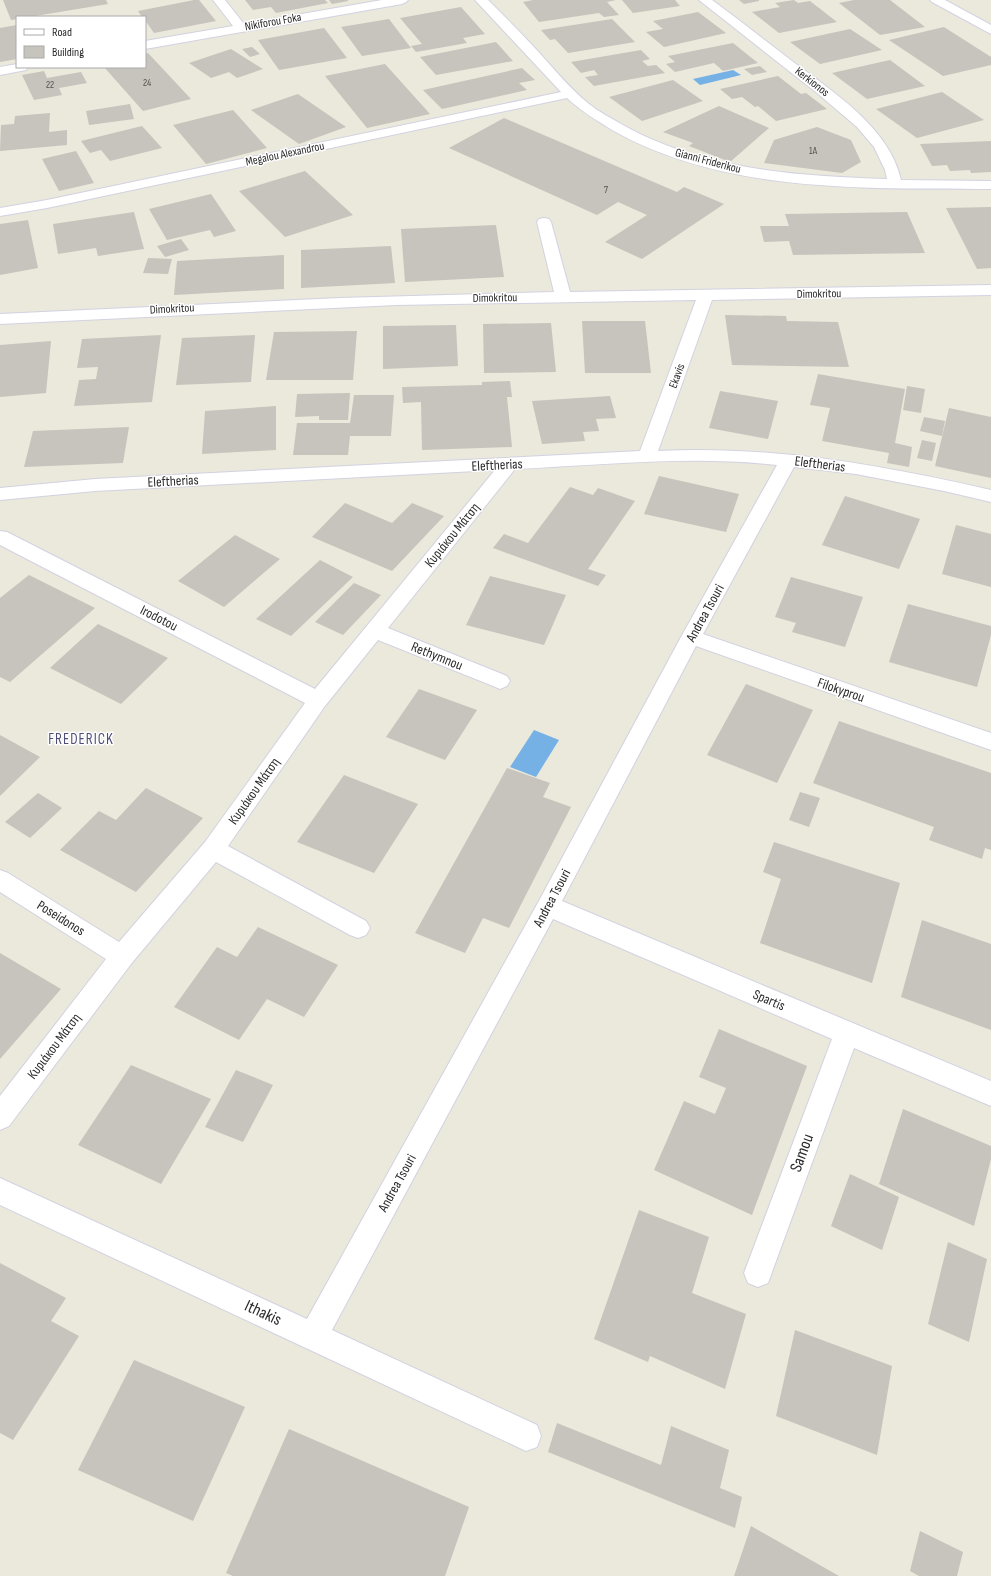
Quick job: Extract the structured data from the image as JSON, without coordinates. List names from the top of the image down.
{
  "streets": {
    "street": [
      "Nikiforou Foka",
      "Kerkionos",
      "Megalou Alexandrou",
      "Gianni Friderikou",
      "Dimokritou",
      "Ekavis",
      "Eleftherias",
      "Κυριάκου Μάτση",
      "Andrea Tsouri",
      "Irodotou",
      "Rethymnou",
      "Filokyprou",
      "Poseidonos",
      "Spartis",
      "Samou",
      "Ithakis"
    ]
  },
  "crossings": [
    ["Kerkionos", "Gianni Friderikou"],
    ["Megalou Alexandrou", "Gianni Friderikou"],
    ["Dimokritou", "Ekavis"],
    ["Ekavis", "Eleftherias"],
    ["Eleftherias", "Κυριάκου Μάτση"],
    ["Eleftherias", "Andrea Tsouri"],
    ["Κυριάκου Μάτση", "Irodotou"],
    ["Κυριάκου Μάτση", "Rethymnou"],
    ["Κυριάκου Μάτση", "Poseidonos"],
    ["Andrea Tsouri", "Filokyprou"],
    ["Andrea Tsouri", "Spartis"],
    ["Andrea Tsouri", "Ithakis"],
    ["Spartis", "Samou"]
  ],
  "districts": ["FREDERICK"],
  "house_numbers": [
    "24",
    "22",
    "1A",
    "7"
  ],
  "legend": ["Road", "Building"]
}
